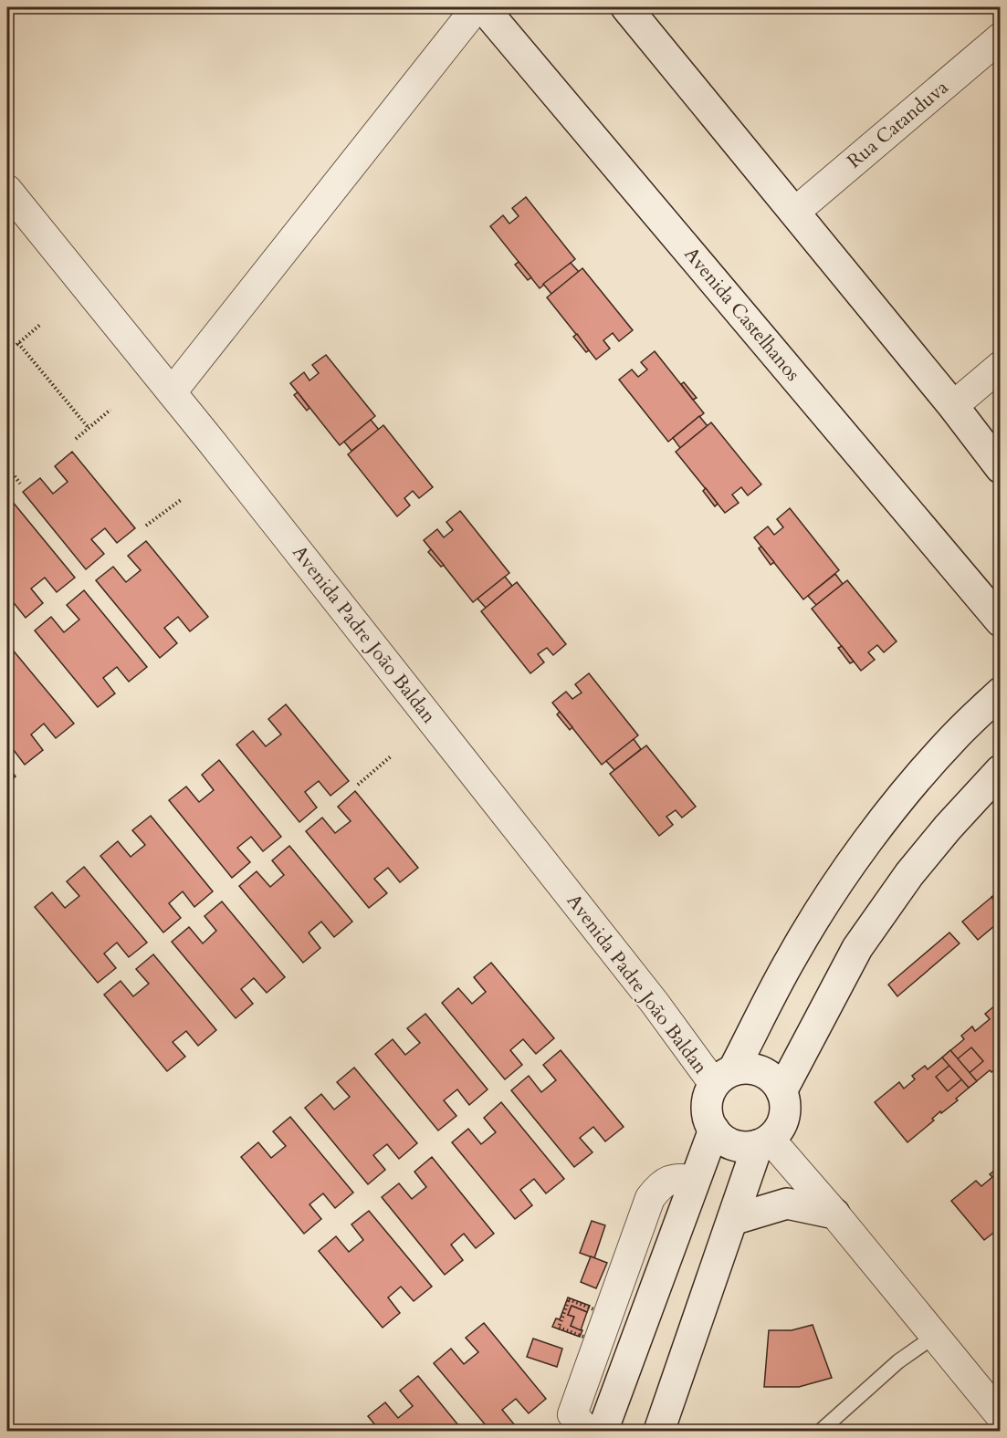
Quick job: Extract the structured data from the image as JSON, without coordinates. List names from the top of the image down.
{
  "streets": {
    "street": ["Rua Catanduva", "Avenida Castelhanos", "Avenida Padre João Baldan"]
  }
}
